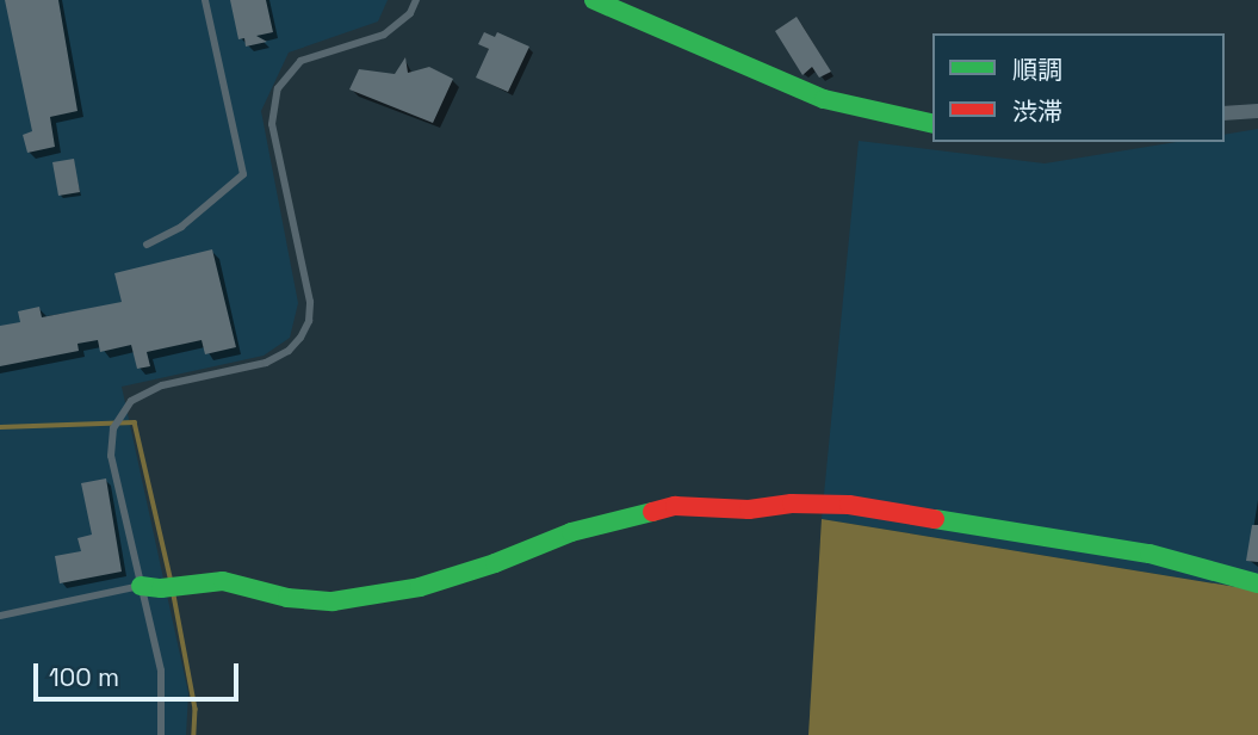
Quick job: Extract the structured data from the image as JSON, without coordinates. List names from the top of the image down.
{
  "legend": ["順調", "渋滞"],
  "scale_bar": "100 m"
}
